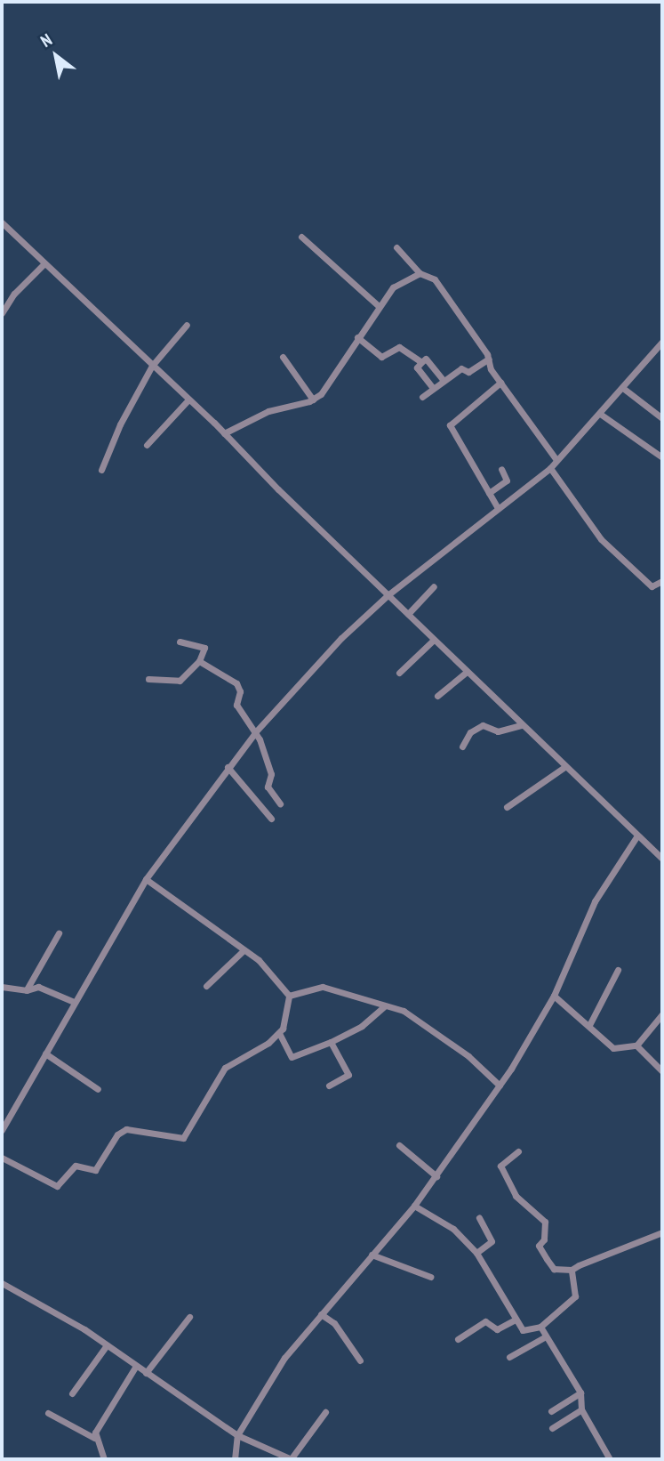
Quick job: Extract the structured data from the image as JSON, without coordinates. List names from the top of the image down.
{
  "north": "top left"
}
